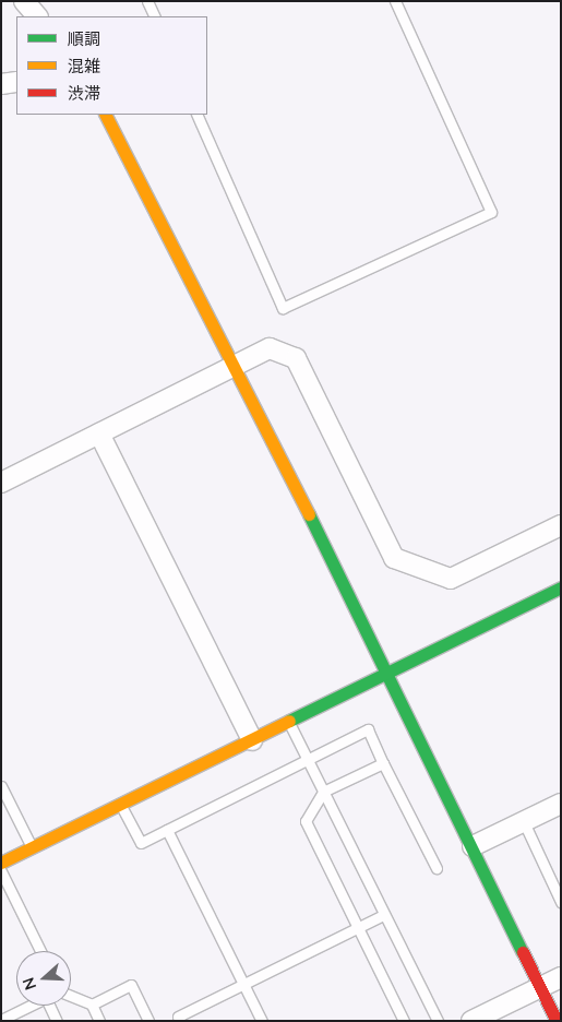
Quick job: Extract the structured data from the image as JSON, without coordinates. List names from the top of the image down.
{
  "legend": ["順調", "混雑", "渋滞"],
  "north": "left"
}
